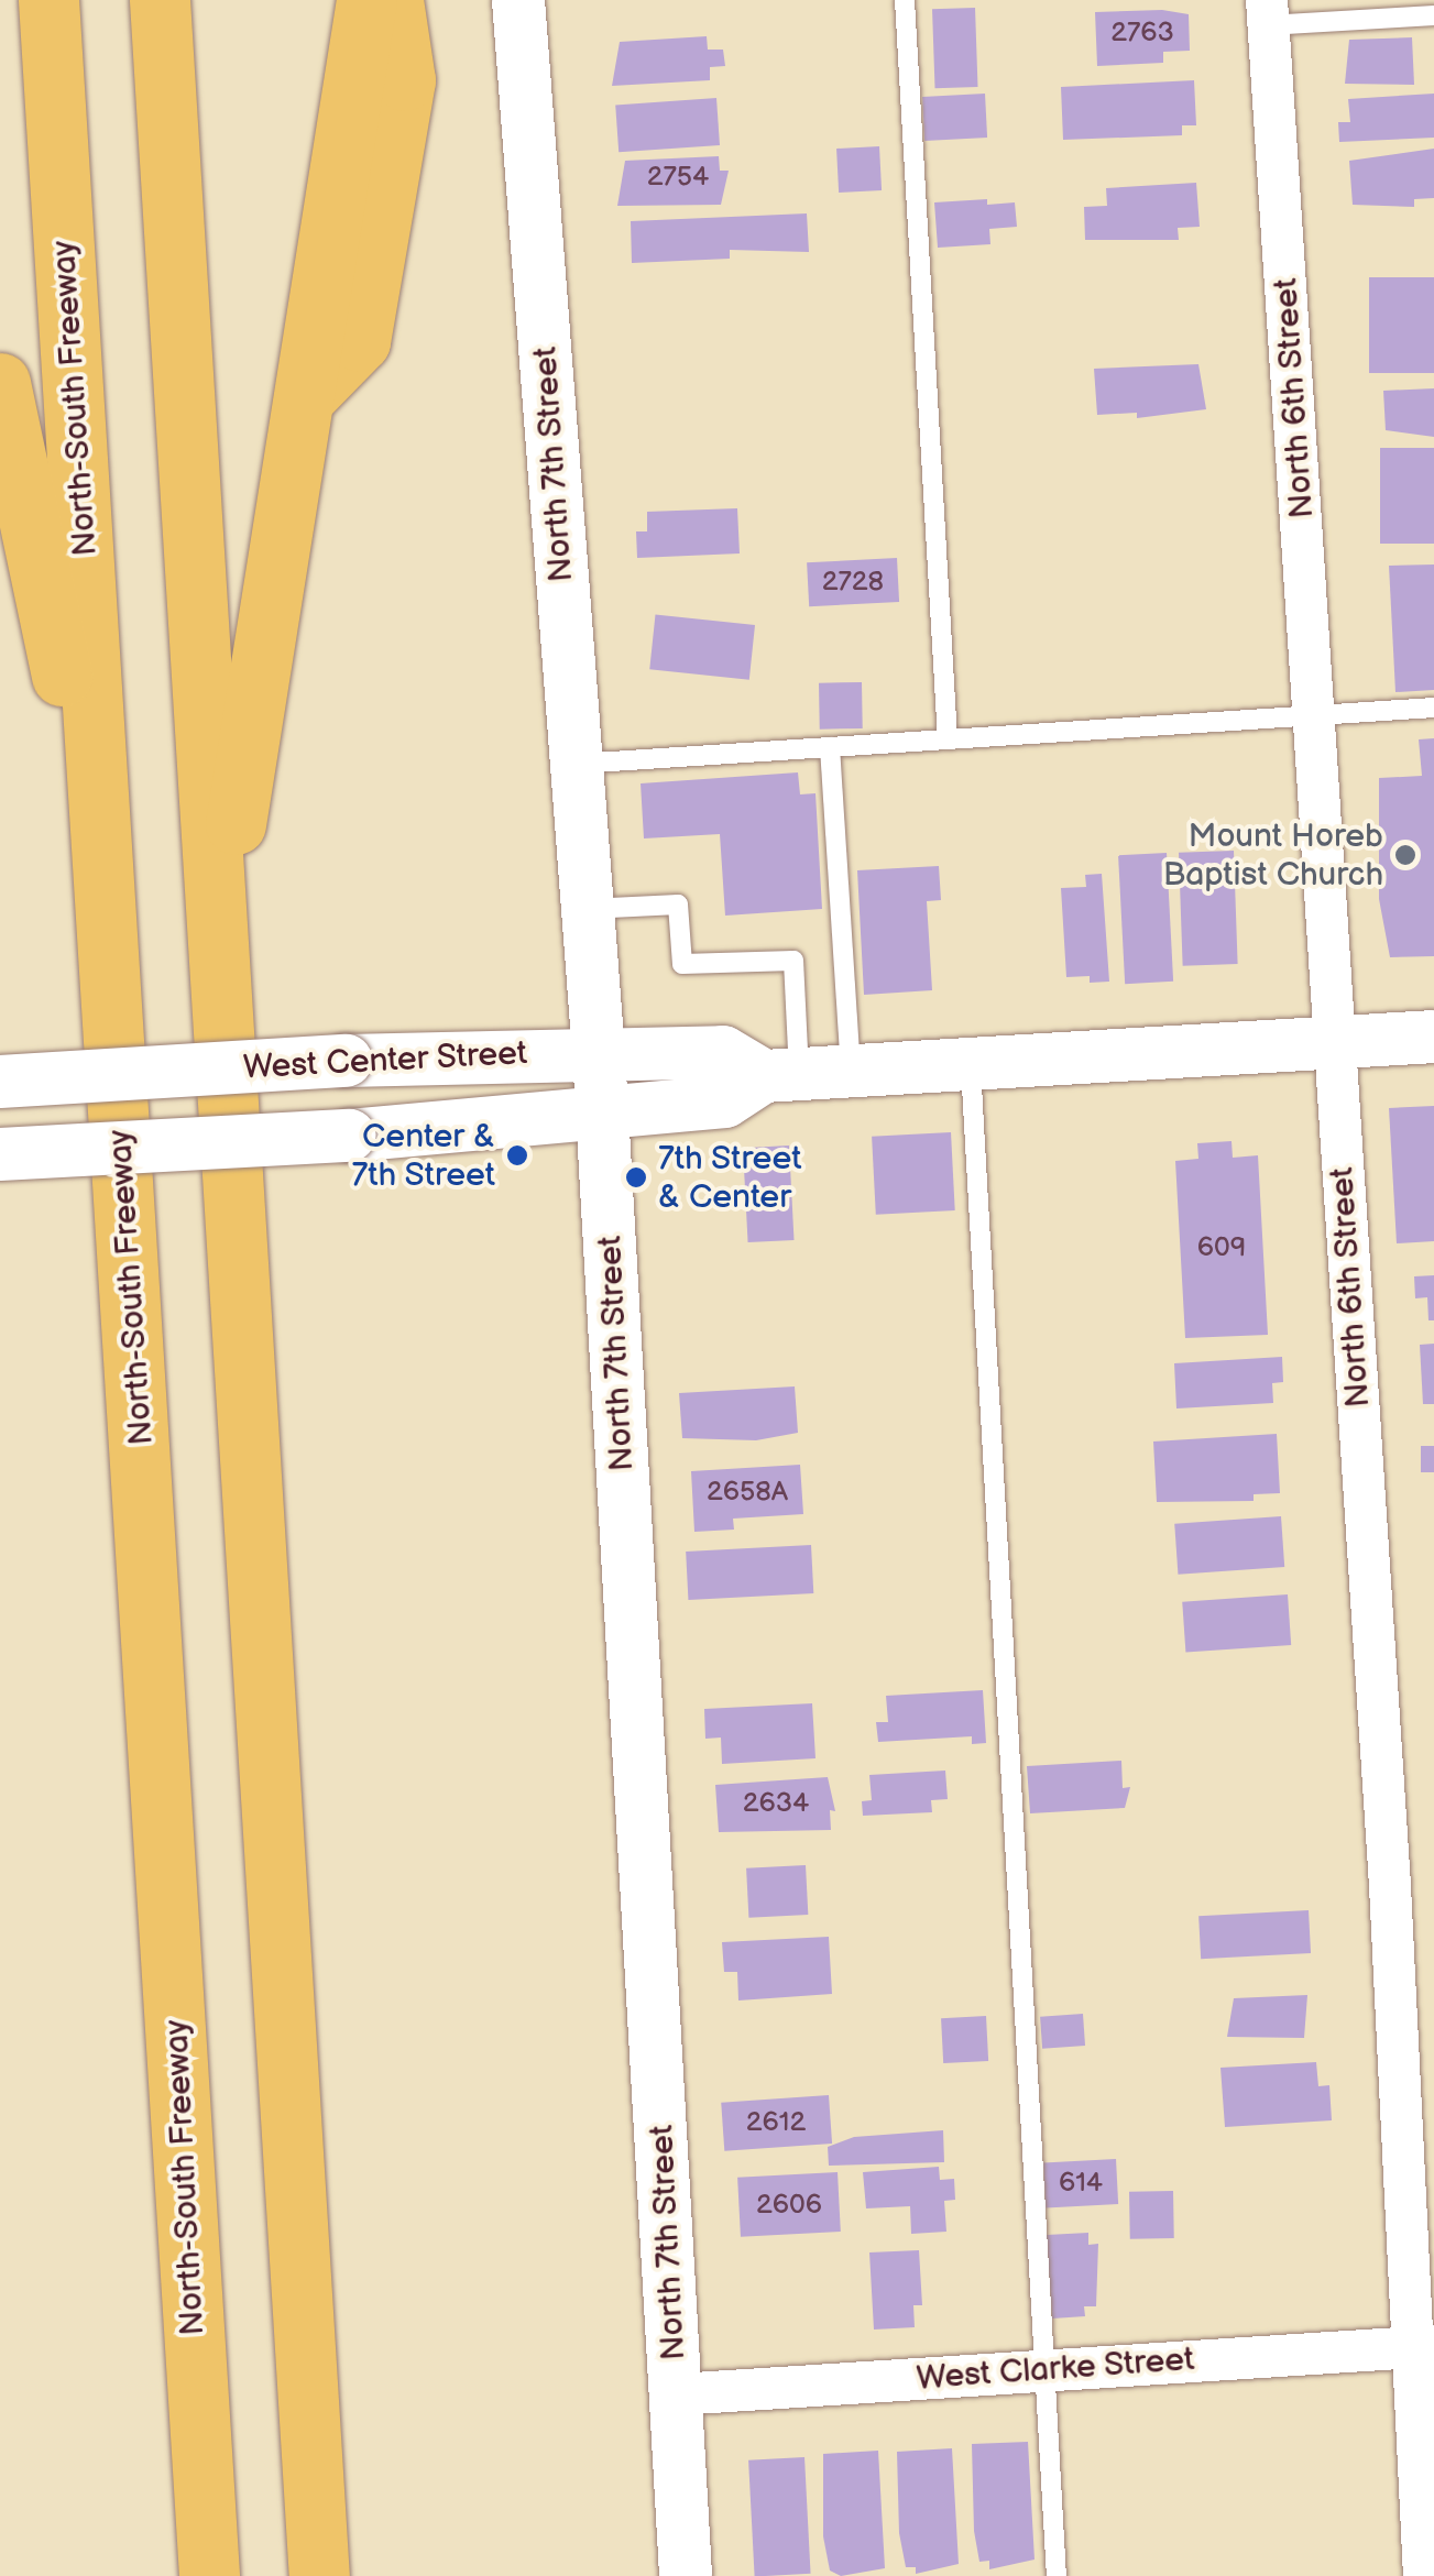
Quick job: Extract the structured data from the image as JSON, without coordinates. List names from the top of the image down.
{
  "streets": {
    "highway": ["North-South Freeway"],
    "street": [
      "North 6th Street",
      "North 7th Street",
      "West Center Street",
      "West Clarke Street"
    ]
  },
  "crossings": [
    ["North 6th Street", "West Center Street"],
    ["North 6th Street", "West Clarke Street"],
    ["North 7th Street", "West Center Street"],
    ["North 7th Street", "West Clarke Street"]
  ],
  "places": ["Mount Horeb Baptist Church", "Center & 7th Street", "7th Street & Center"],
  "house_numbers": [
    "2763",
    "2754",
    "2728",
    "609",
    "2658A",
    "2634",
    "2612",
    "614",
    "2606"
  ]
}
